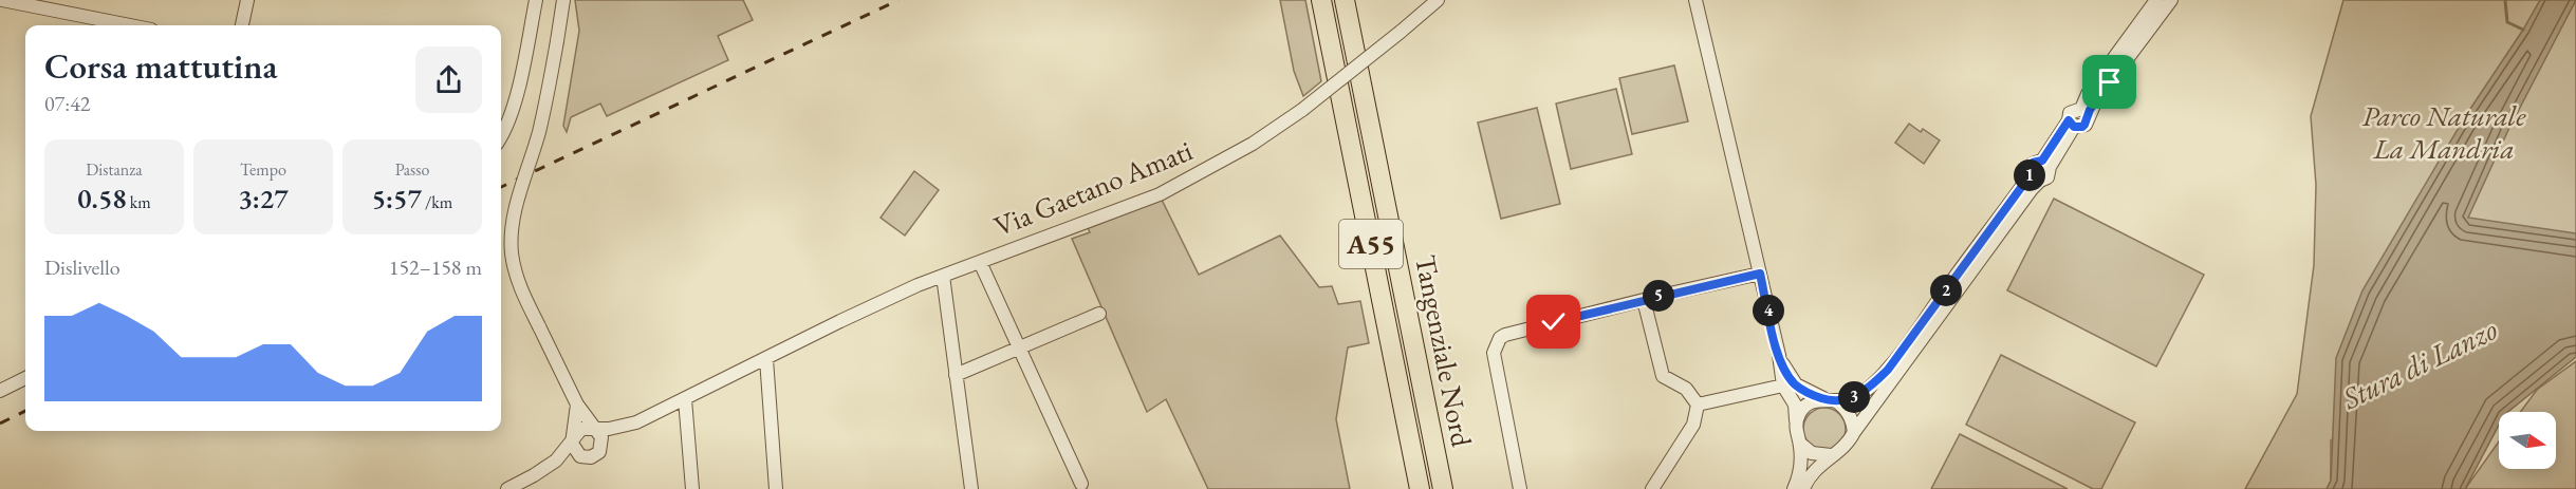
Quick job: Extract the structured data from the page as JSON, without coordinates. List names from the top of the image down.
{
  "streets": {
    "highway": ["A55", "Tangenziale Nord"],
    "street": ["Via Gaetano Amati"]
  },
  "water": ["Stura di Lanzo"],
  "parks": ["Parco Naturale La Mandria"],
  "north": "right",
  "page": {
    "heading": ["Corsa mattutina", "07:42"],
    "stats": [
      ["Distanza", "0.58 km"],
      ["Tempo", "3:27"],
      ["Passo", "5:57 /km"]
    ],
    "pins": [
      "1",
      "2",
      "5",
      "4",
      "3"
    ],
    "chart": ["Dislivello", "152–158 m"]
  }
}
